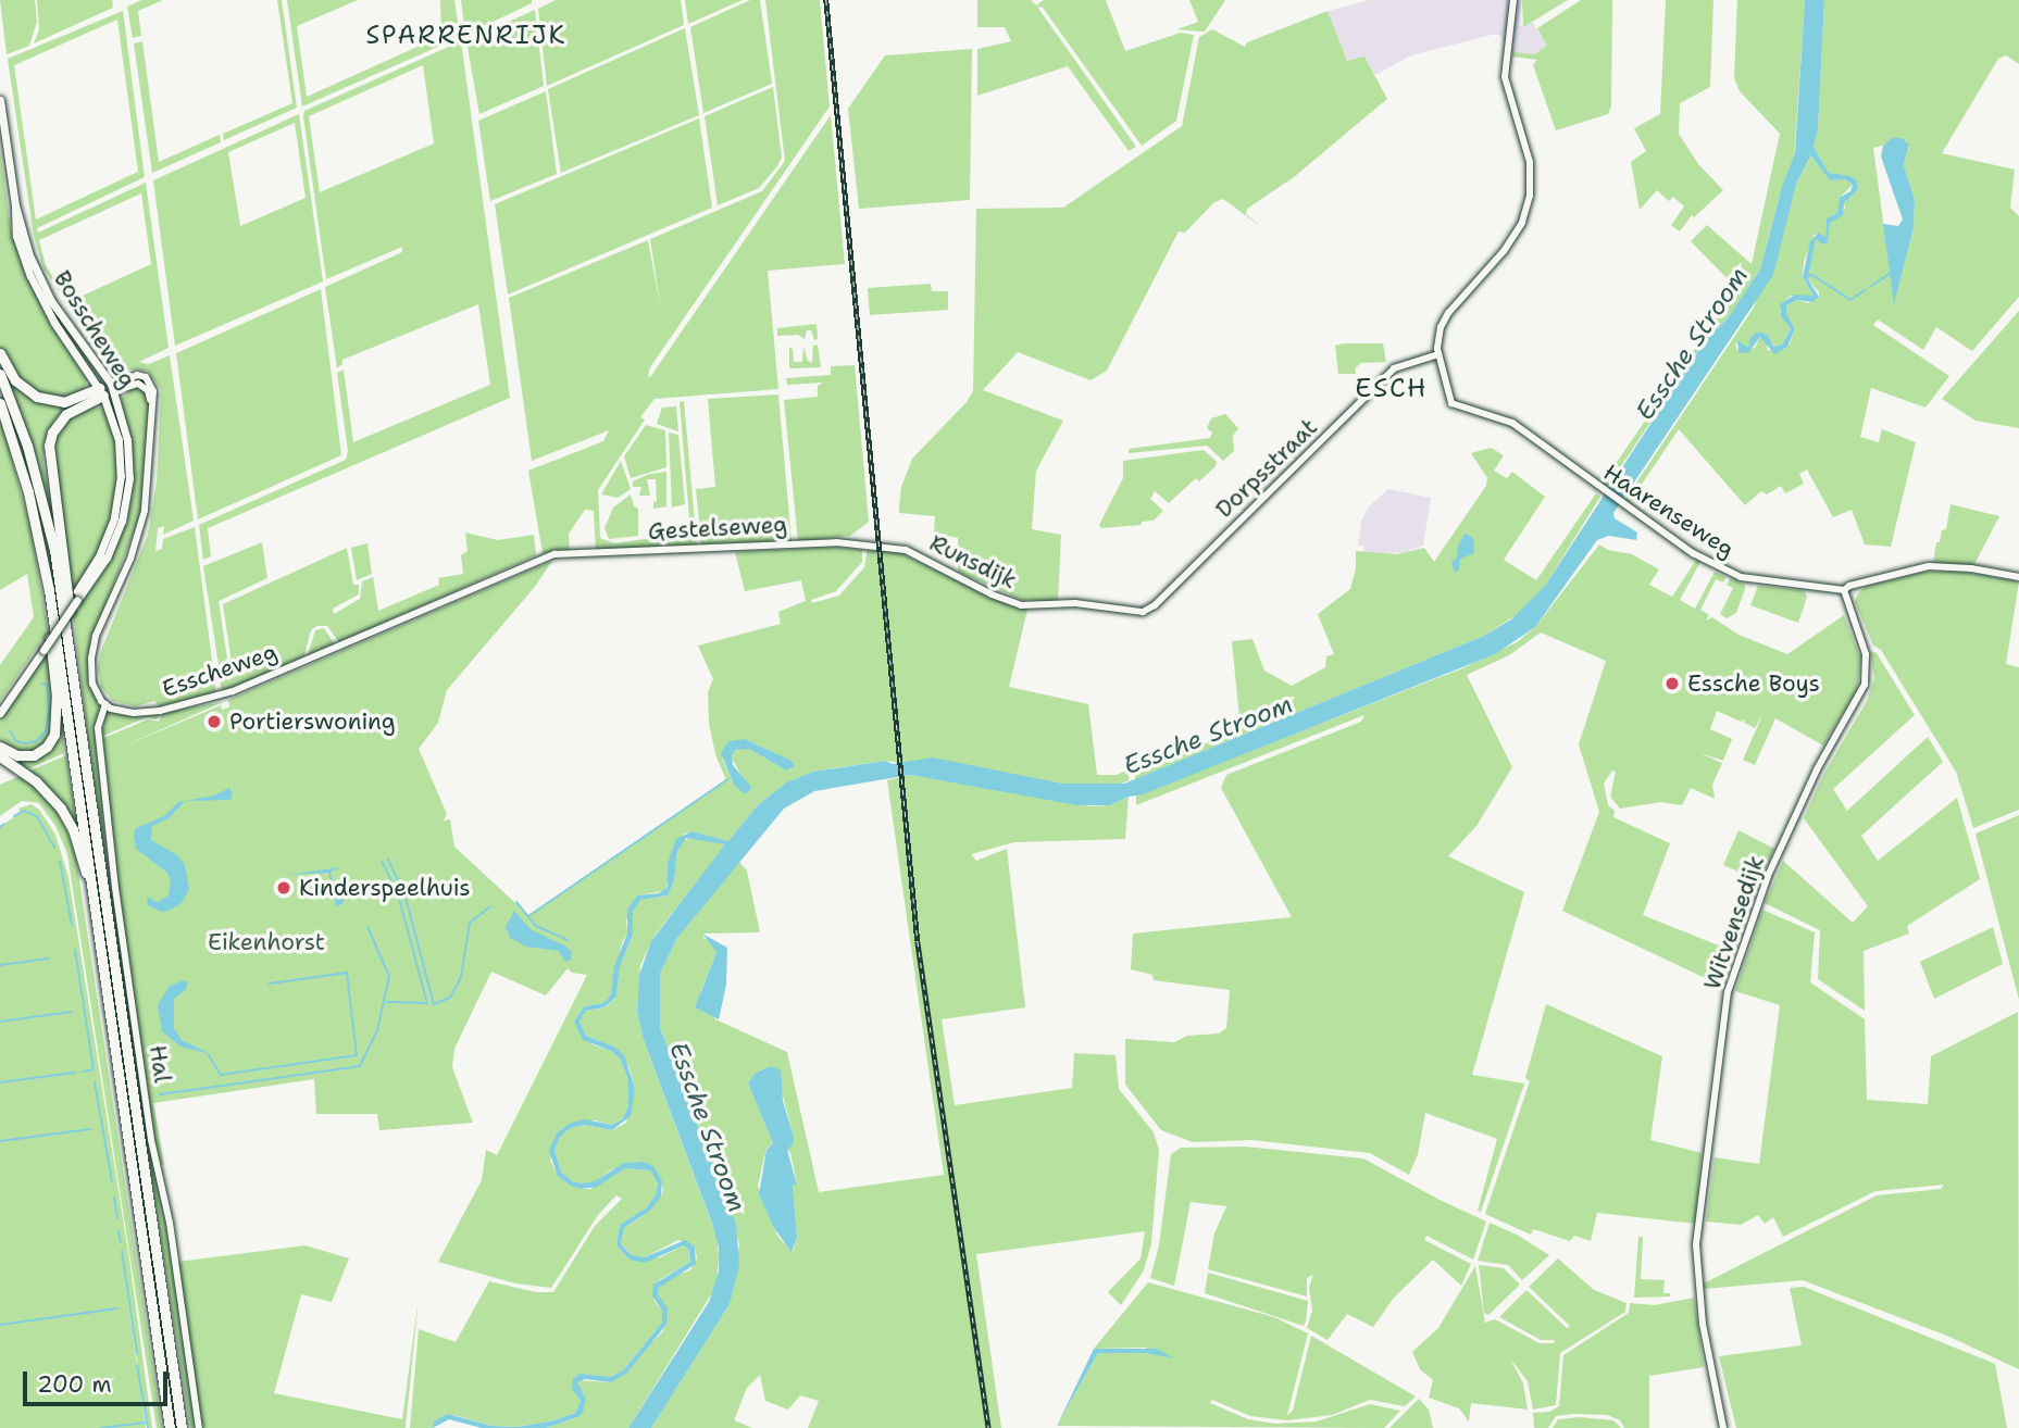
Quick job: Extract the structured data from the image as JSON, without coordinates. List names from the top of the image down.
{
  "streets": {
    "main road": ["Bosscheweg"],
    "street": [
      "Dorpsstraat",
      "Haarenseweg",
      "Gestelseweg",
      "Runsdijk",
      "Esscheweg",
      "Witvensedijk",
      "Hal"
    ]
  },
  "crossings": [
    ["Dorpsstraat", "Haarenseweg"],
    ["Dorpsstraat", "Runsdijk"],
    ["Haarenseweg", "Witvensedijk"],
    ["Gestelseweg", "Runsdijk"],
    ["Gestelseweg", "Esscheweg"],
    ["Esscheweg", "Hal"]
  ],
  "districts": ["SPARRENRIJK", "ESCH"],
  "water": ["Essche Stroom"],
  "parks": ["Eikenhorst"],
  "places": ["Essche Boys", "Portierswoning", "Kinderspeelhuis"],
  "scale_bar": "200 m"
}
